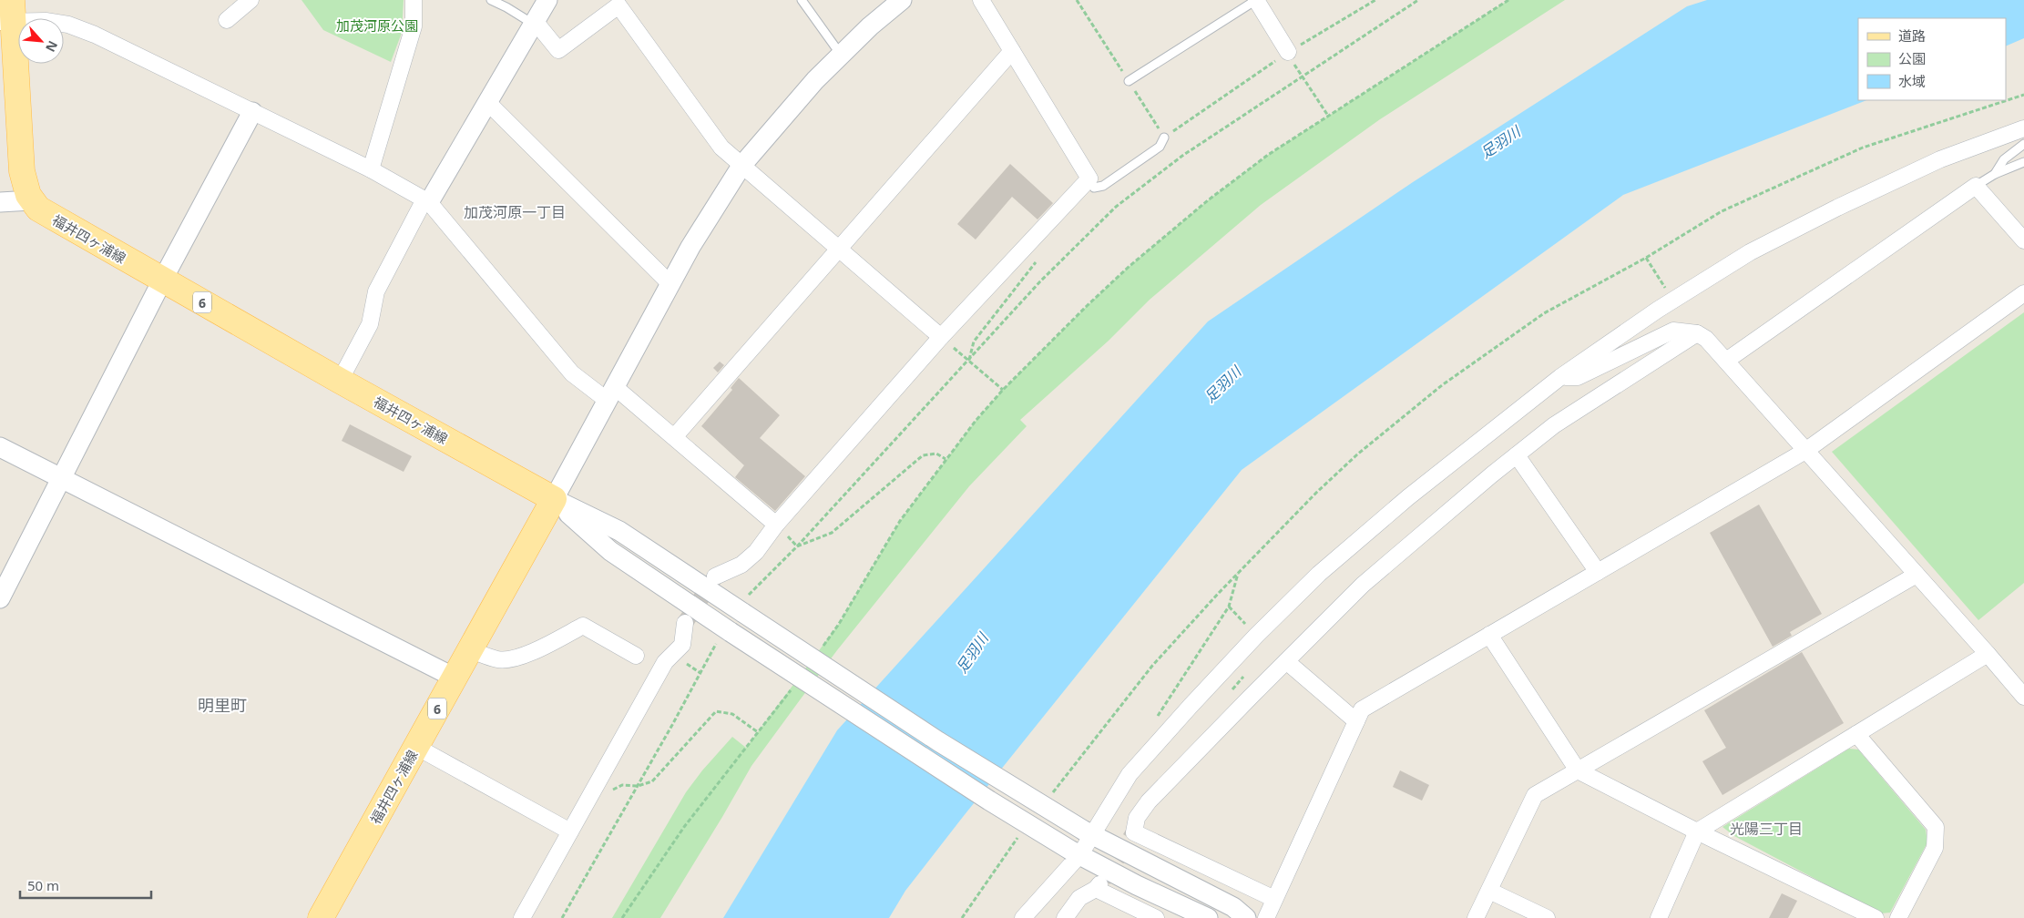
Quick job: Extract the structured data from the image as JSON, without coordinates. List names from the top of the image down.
{
  "streets": {
    "main road": ["福井四ヶ浦線", "6"]
  },
  "districts": ["加茂河原一丁目", "明里町", "光陽三丁目"],
  "water": ["足羽川"],
  "parks": ["加茂河原公園"],
  "legend": ["道路", "公園", "水域"],
  "scale_bar": "50 m",
  "north": "bottom right"
}
